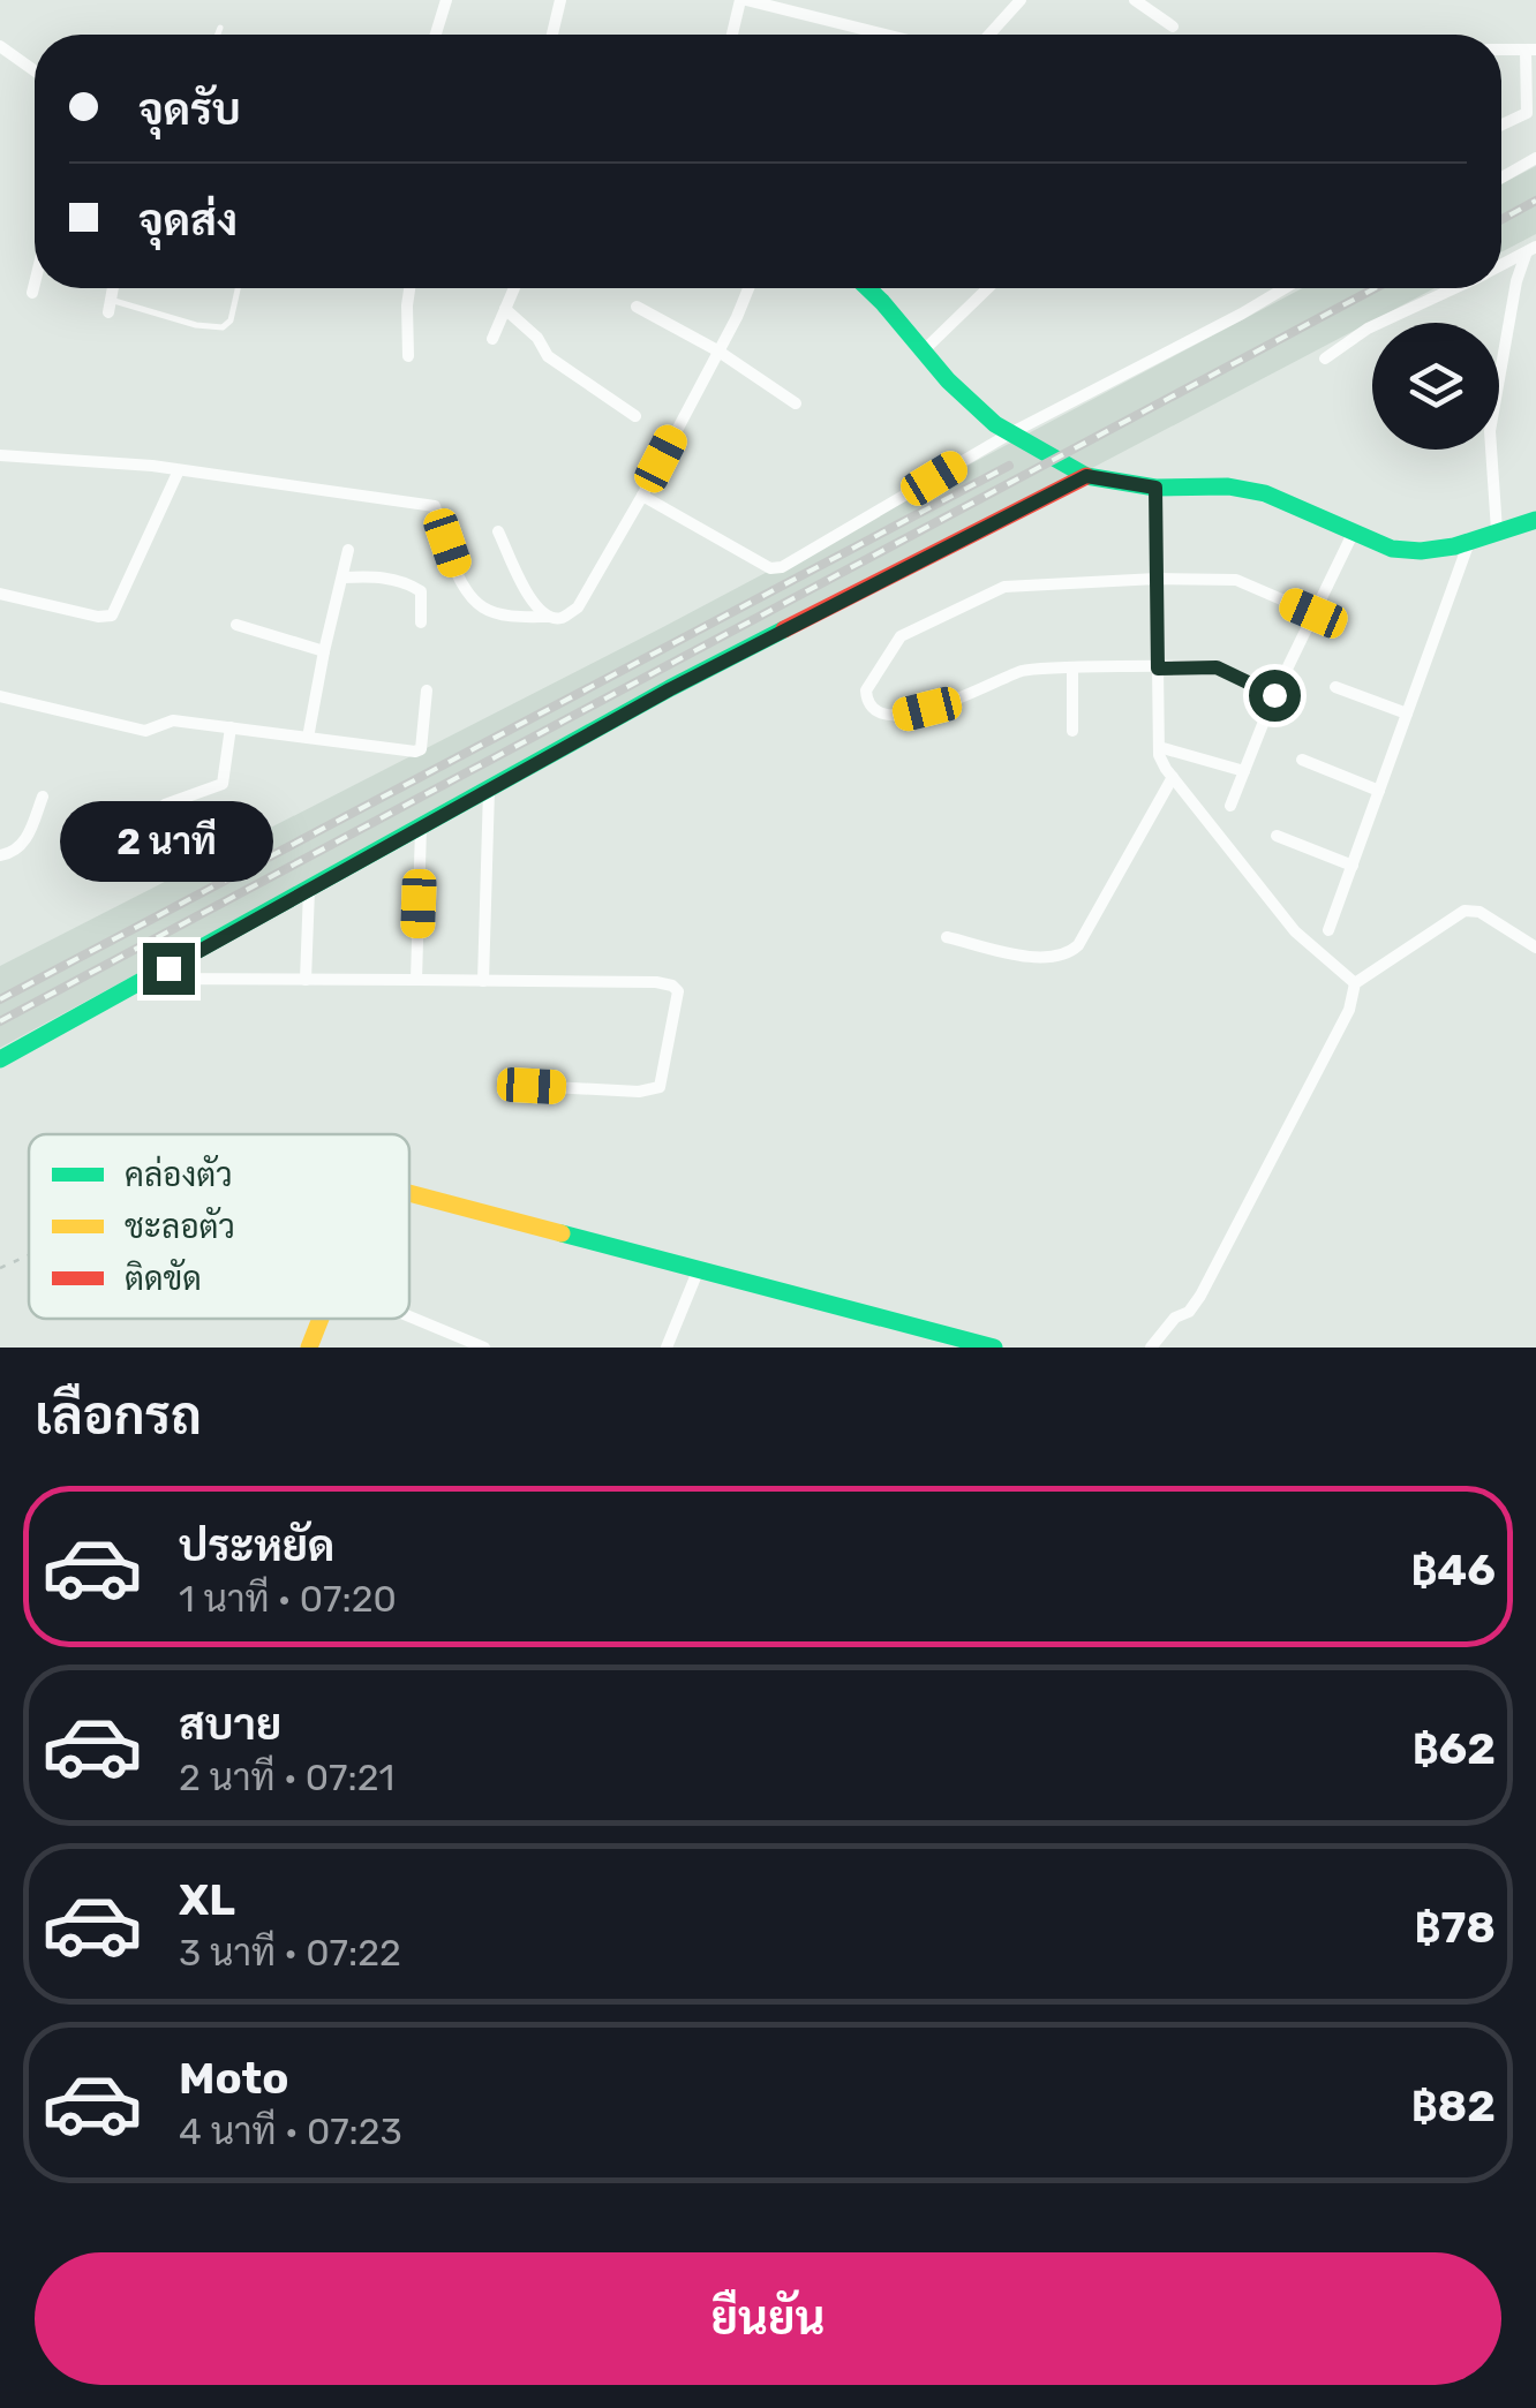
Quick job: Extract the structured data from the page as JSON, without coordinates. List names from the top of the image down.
{
  "legend": ["คล่องตัว", "ชะลอตัว", "ติดขัด"],
  "page": {
    "banner": ["จุดรับ", "จุดส่ง"],
    "bubble": "2 นาที",
    "heading": "เลือกรถ",
    "list": [
      {
        "name": "ประหยัด",
        "note": "1 นาที · 07:20",
        "value": "฿46"
      },
      {
        "name": "สบาย",
        "note": "2 นาที · 07:21",
        "value": "฿62"
      },
      {
        "name": "XL",
        "note": "3 นาที · 07:22",
        "value": "฿78"
      },
      {
        "name": "Moto",
        "note": "4 นาที · 07:23",
        "value": "฿82"
      }
    ],
    "buttons": "ยืนยัน"
  }
}
